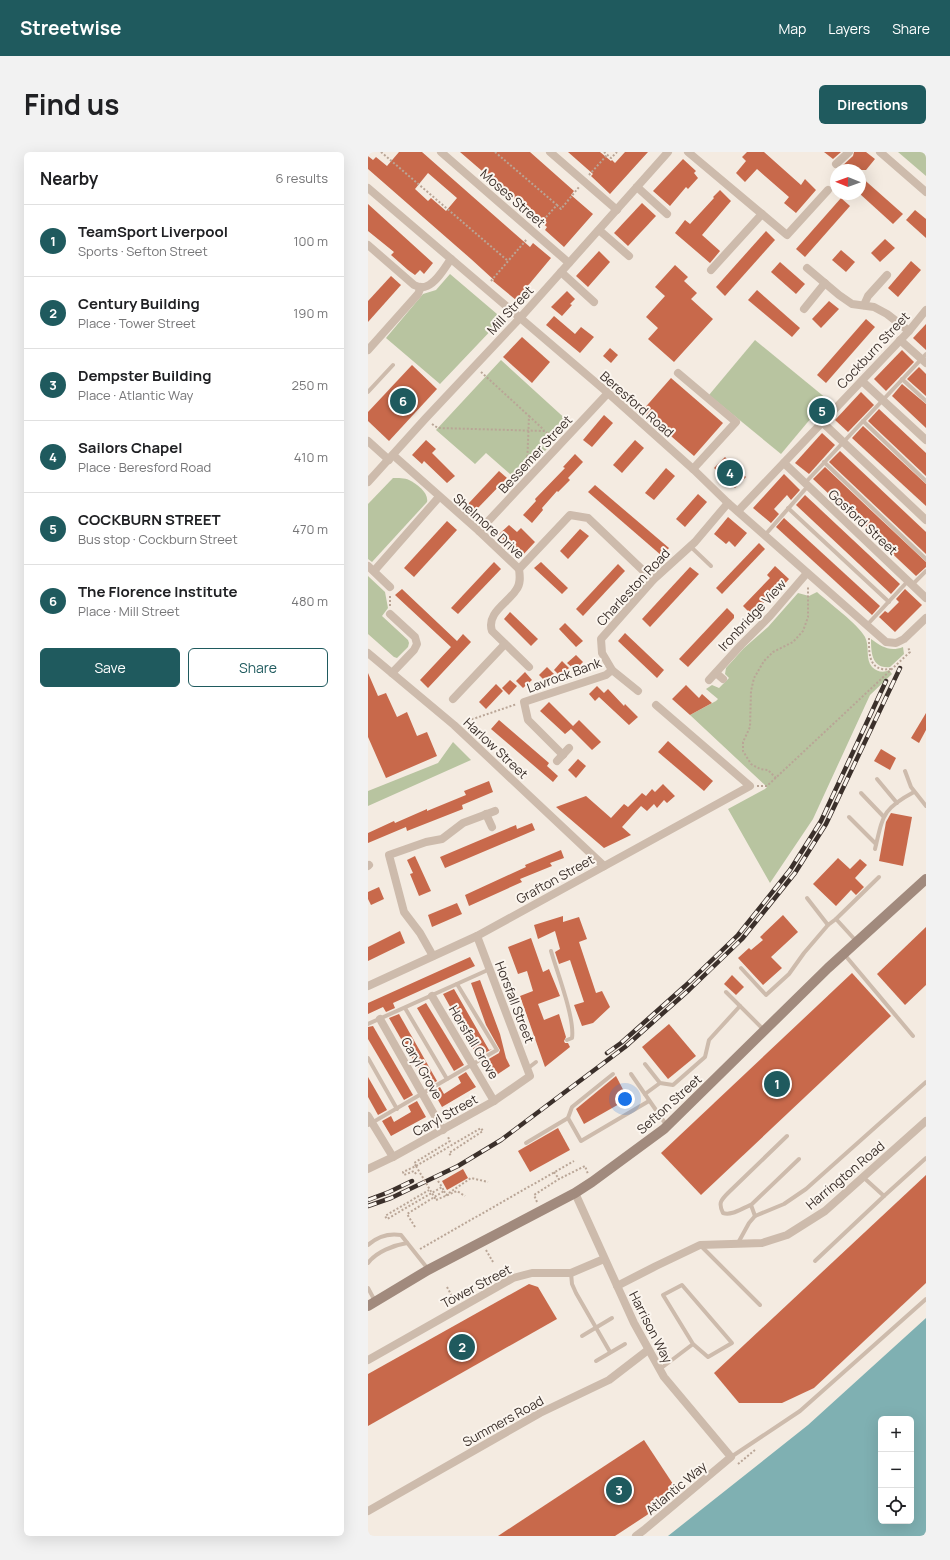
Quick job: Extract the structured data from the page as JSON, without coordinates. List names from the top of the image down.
{
  "streets": {
    "street": [
      "Moses Street",
      "Mill Street",
      "Cockburn Street",
      "Beresford Road",
      "Bessemer Street",
      "Gosford Street",
      "Shelmore Drive",
      "Charleston Road",
      "Ironbridge View",
      "Lavrock Bank",
      "Harlow Street",
      "Grafton Street",
      "Horsfall Street",
      "Horsfall Grove",
      "Caryl Grove",
      "Sefton Street",
      "Caryl Street",
      "Harrington Road",
      "Tower Street",
      "Harrison Way",
      "Summers Road",
      "Atlantic Way"
    ]
  },
  "crossings": [
    ["Moses Street", "Mill Street"],
    ["Mill Street", "Beresford Road"],
    ["Mill Street", "Shelmore Drive"],
    ["Cockburn Street", "Beresford Road"],
    ["Cockburn Street", "Gosford Street"],
    ["Beresford Road", "Bessemer Street"],
    ["Beresford Road", "Charleston Road"],
    ["Beresford Road", "Ironbridge View"],
    ["Bessemer Street", "Shelmore Drive"],
    ["Charleston Road", "Lavrock Bank"],
    ["Lavrock Bank", "Harlow Street"],
    ["Harlow Street", "Grafton Street"],
    ["Grafton Street", "Horsfall Street"],
    ["Horsfall Street", "Caryl Street"],
    ["Horsfall Grove", "Caryl Street"],
    ["Caryl Grove", "Caryl Street"],
    ["Sefton Street", "Harrison Way"],
    ["Harrington Road", "Harrison Way"],
    ["Tower Street", "Harrison Way"],
    ["Harrison Way", "Summers Road"],
    ["Harrison Way", "Atlantic Way"]
  ],
  "north": "left",
  "page": {
    "header": "Streetwise",
    "nav": ["Map", "Layers", "Share"],
    "title": "Find us",
    "buttons": [
      "Directions",
      ["Save", "Share"]
    ],
    "heading": ["Nearby", "6 results"],
    "list": [
      {
        "mark": "1",
        "name": "TeamSport Liverpool",
        "note": "Sports · Sefton Street",
        "value": "100 m"
      },
      {
        "mark": "2",
        "name": "Century Building",
        "note": "Place · Tower Street",
        "value": "190 m"
      },
      {
        "mark": "3",
        "name": "Dempster Building",
        "note": "Place · Atlantic Way",
        "value": "250 m"
      },
      {
        "mark": "4",
        "name": "Sailors Chapel",
        "note": "Place · Beresford Road",
        "value": "410 m"
      },
      {
        "mark": "5",
        "name": "COCKBURN STREET",
        "note": "Bus stop · Cockburn Street",
        "value": "470 m"
      },
      {
        "mark": "6",
        "name": "The Florence Institute",
        "note": "Place · Mill Street",
        "value": "480 m"
      }
    ],
    "pins": [
      "6",
      "5",
      "4",
      "1",
      "2",
      "3"
    ],
    "map_buttons": ["+", "−"]
  }
}
